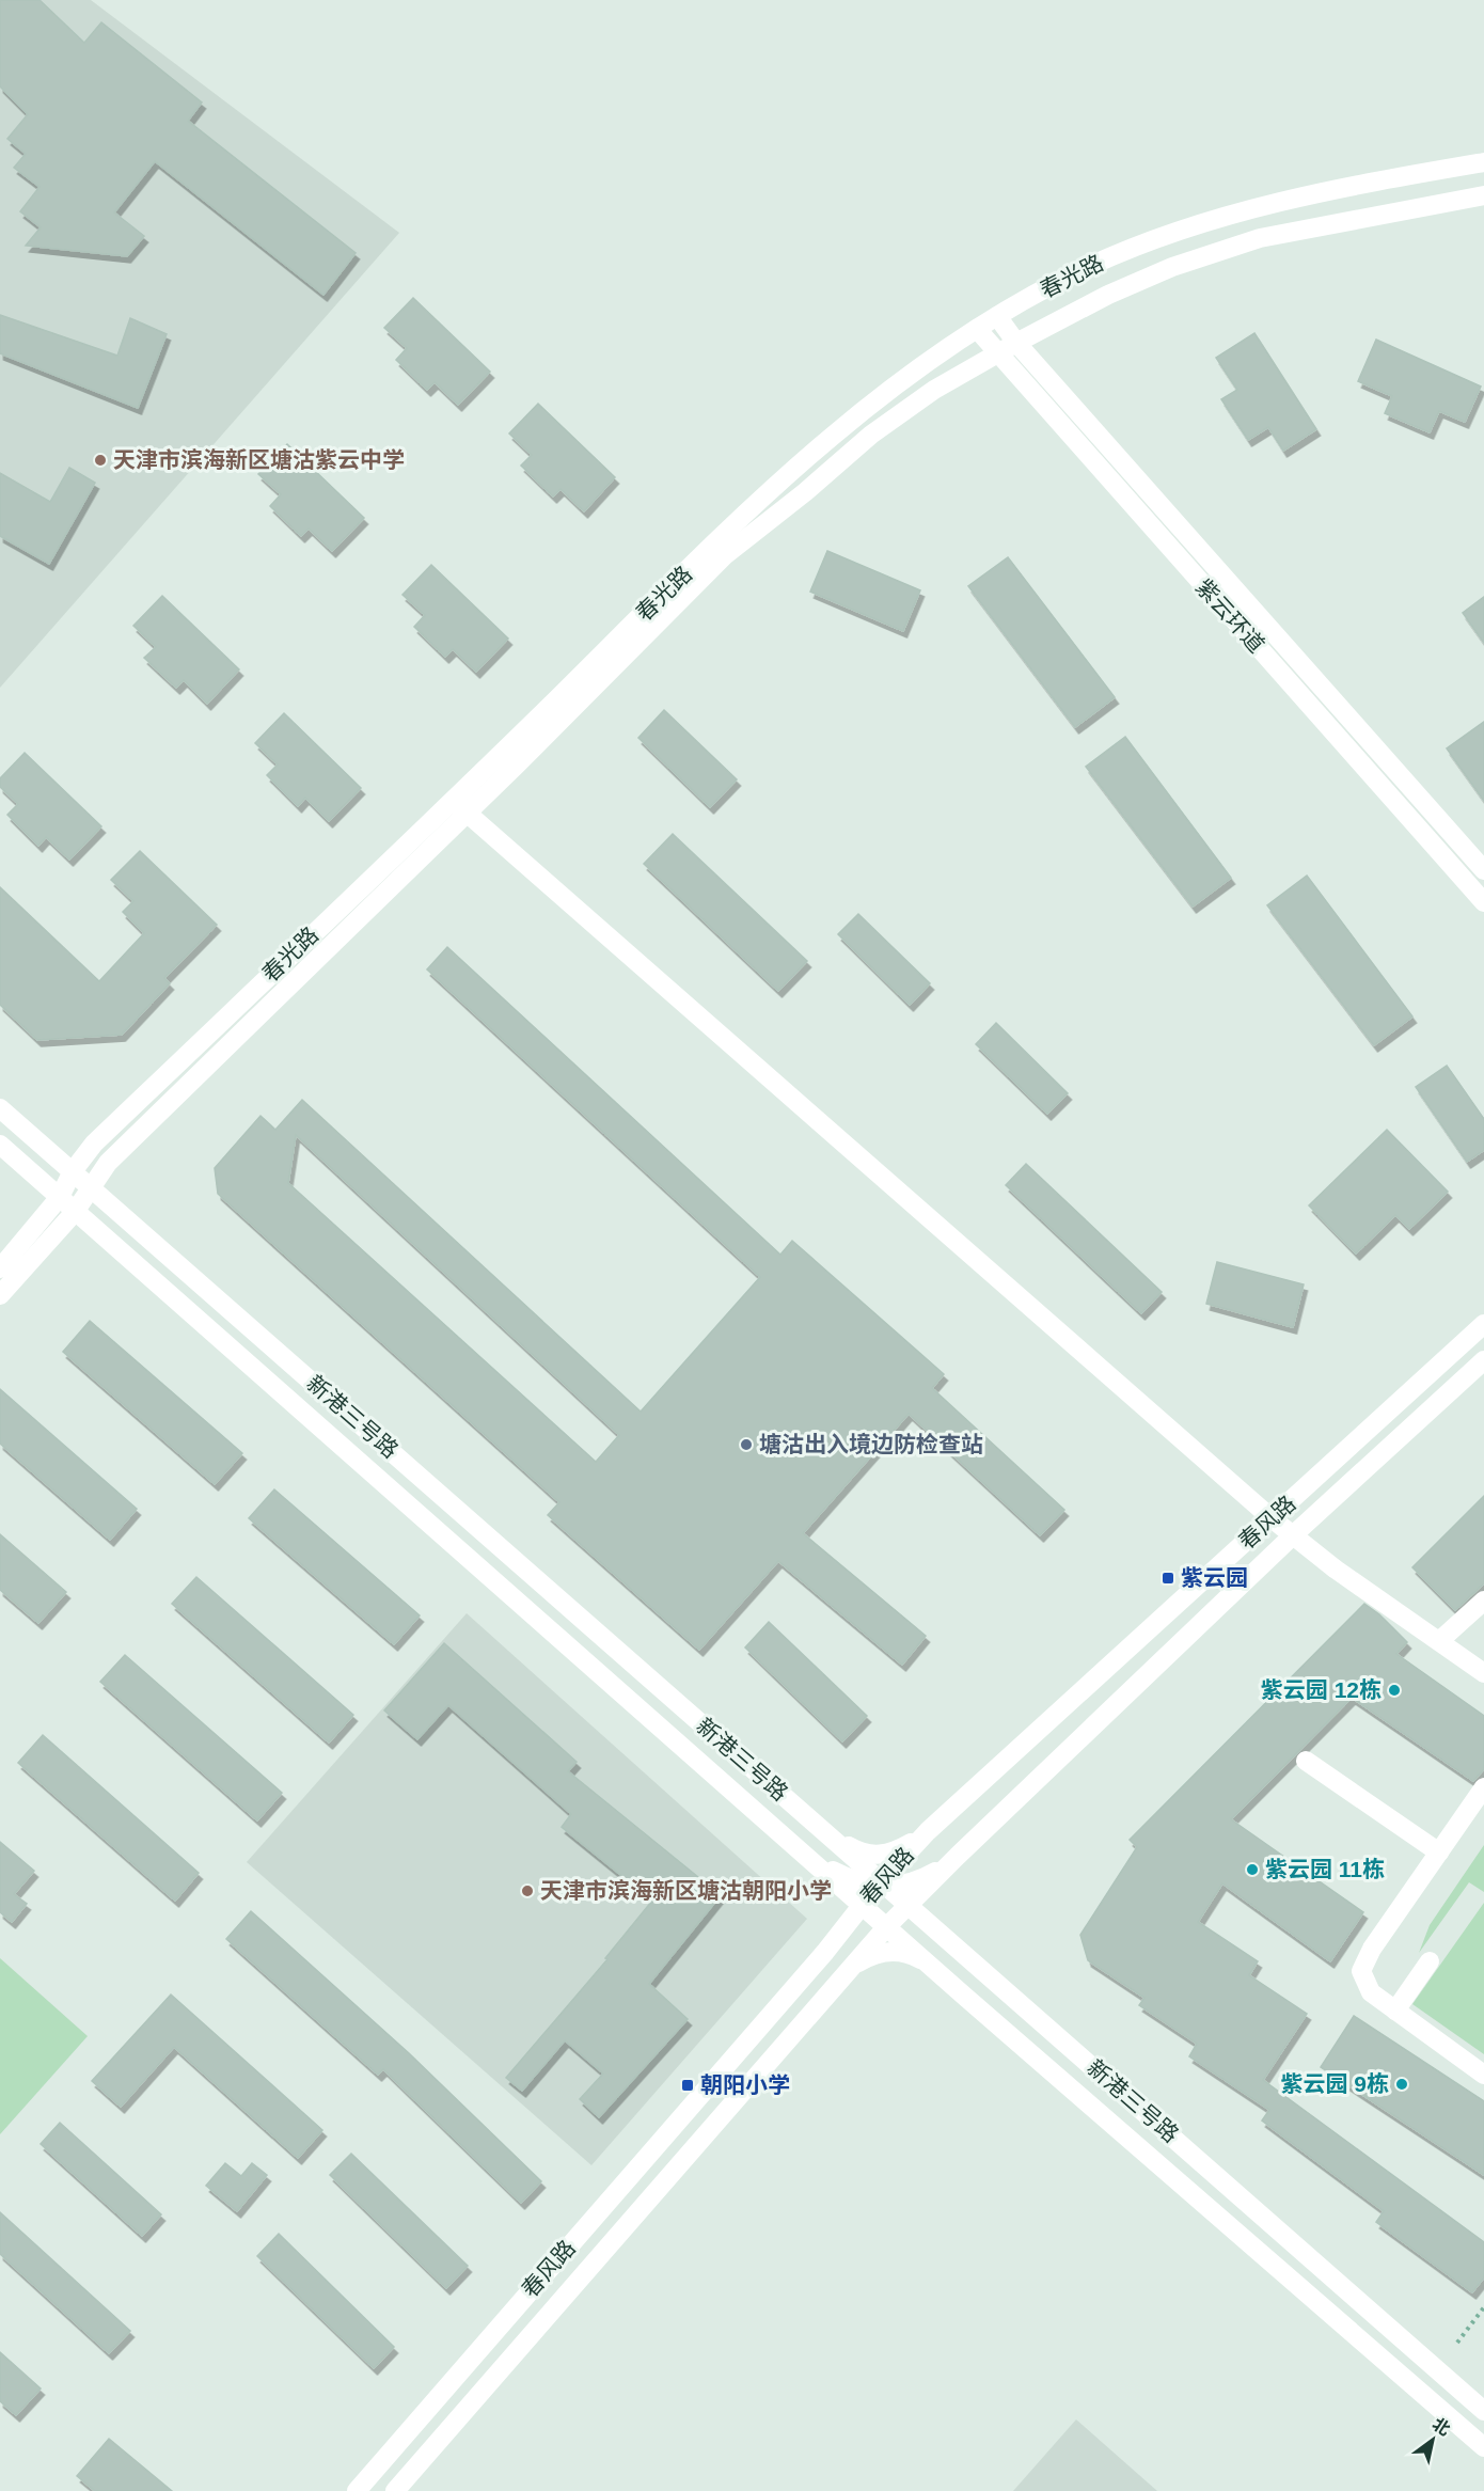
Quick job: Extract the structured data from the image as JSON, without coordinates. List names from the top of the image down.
{
  "streets": {
    "main road": [
      "春光路",
      "紫云环道",
      "新港三号路",
      "春风路"
    ]
  },
  "crossings": [
    ["春光路", "紫云环道"],
    ["春光路", "新港三号路"],
    ["新港三号路", "春风路"]
  ],
  "places": {
    "other": [
      "天津市滨海新区塘沽紫云中学",
      "塘沽出入境边防检查站",
      "紫云园 12栋",
      "紫云园 11栋",
      "天津市滨海新区塘沽朝阳小学",
      "紫云园 9栋"
    ],
    "transit": ["紫云园", "朝阳小学"]
  },
  "north": "top right"
}
